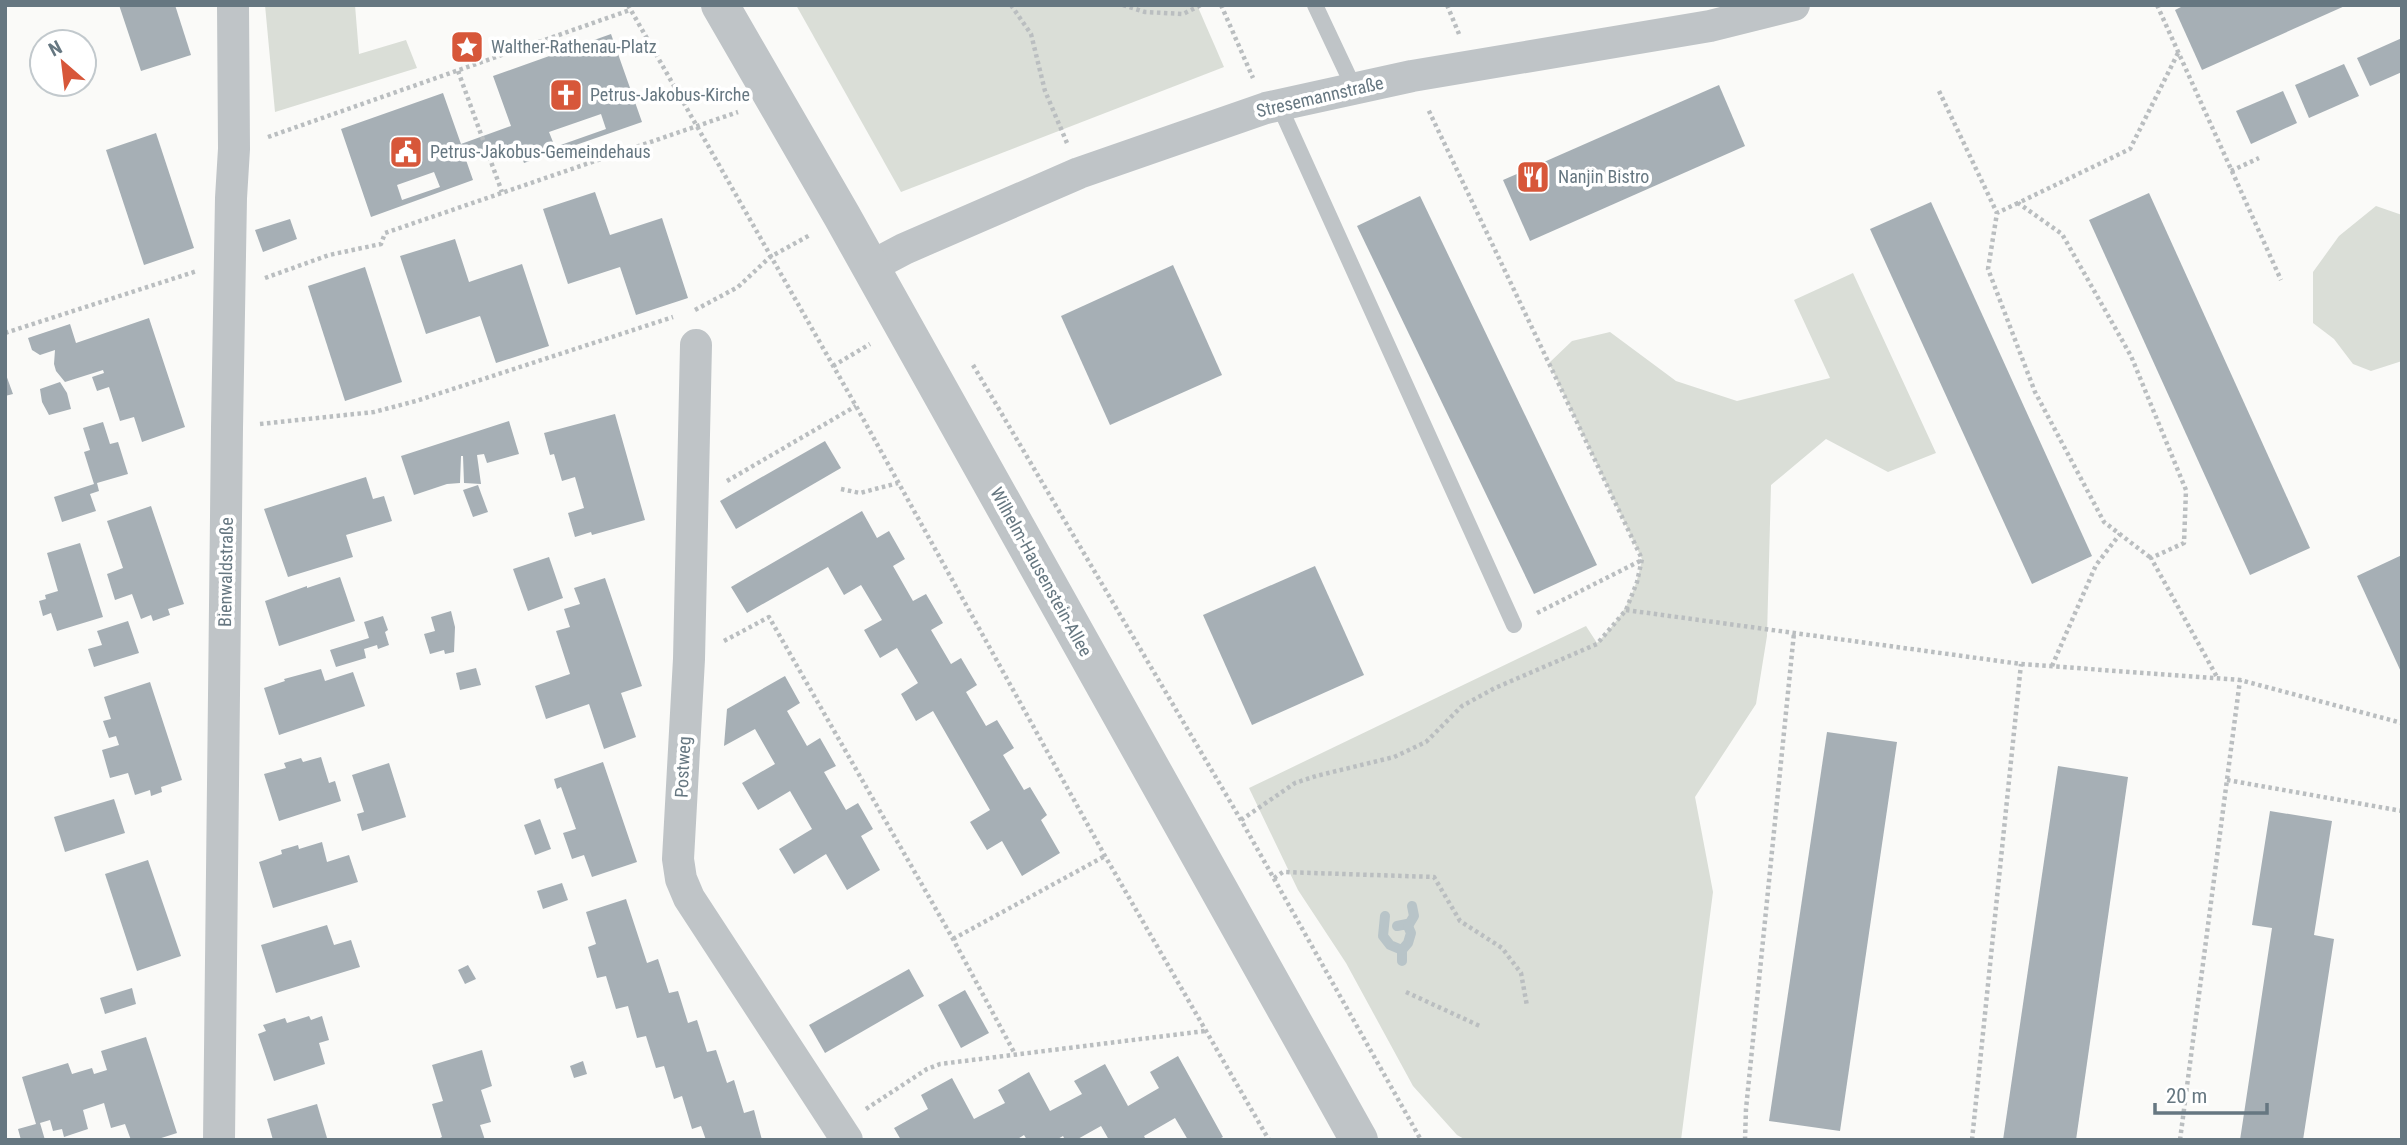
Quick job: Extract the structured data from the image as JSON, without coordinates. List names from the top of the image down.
{
  "streets": {
    "street": [
      "Stresemannstraße",
      "Bienwaldstraße",
      "Wilhelm-Hausenstein-Allee",
      "Postweg"
    ]
  },
  "crossings": [
    ["Stresemannstraße", "Wilhelm-Hausenstein-Allee"]
  ],
  "places": {
    "place": ["Walther-Rathenau-Platz"],
    "church": ["Petrus-Jakobus-Kirche"],
    "public building": ["Petrus-Jakobus-Gemeindehaus"],
    "restaurant": ["Nanjin Bistro"]
  },
  "scale_bar": "20 m",
  "north": "top left"
}
